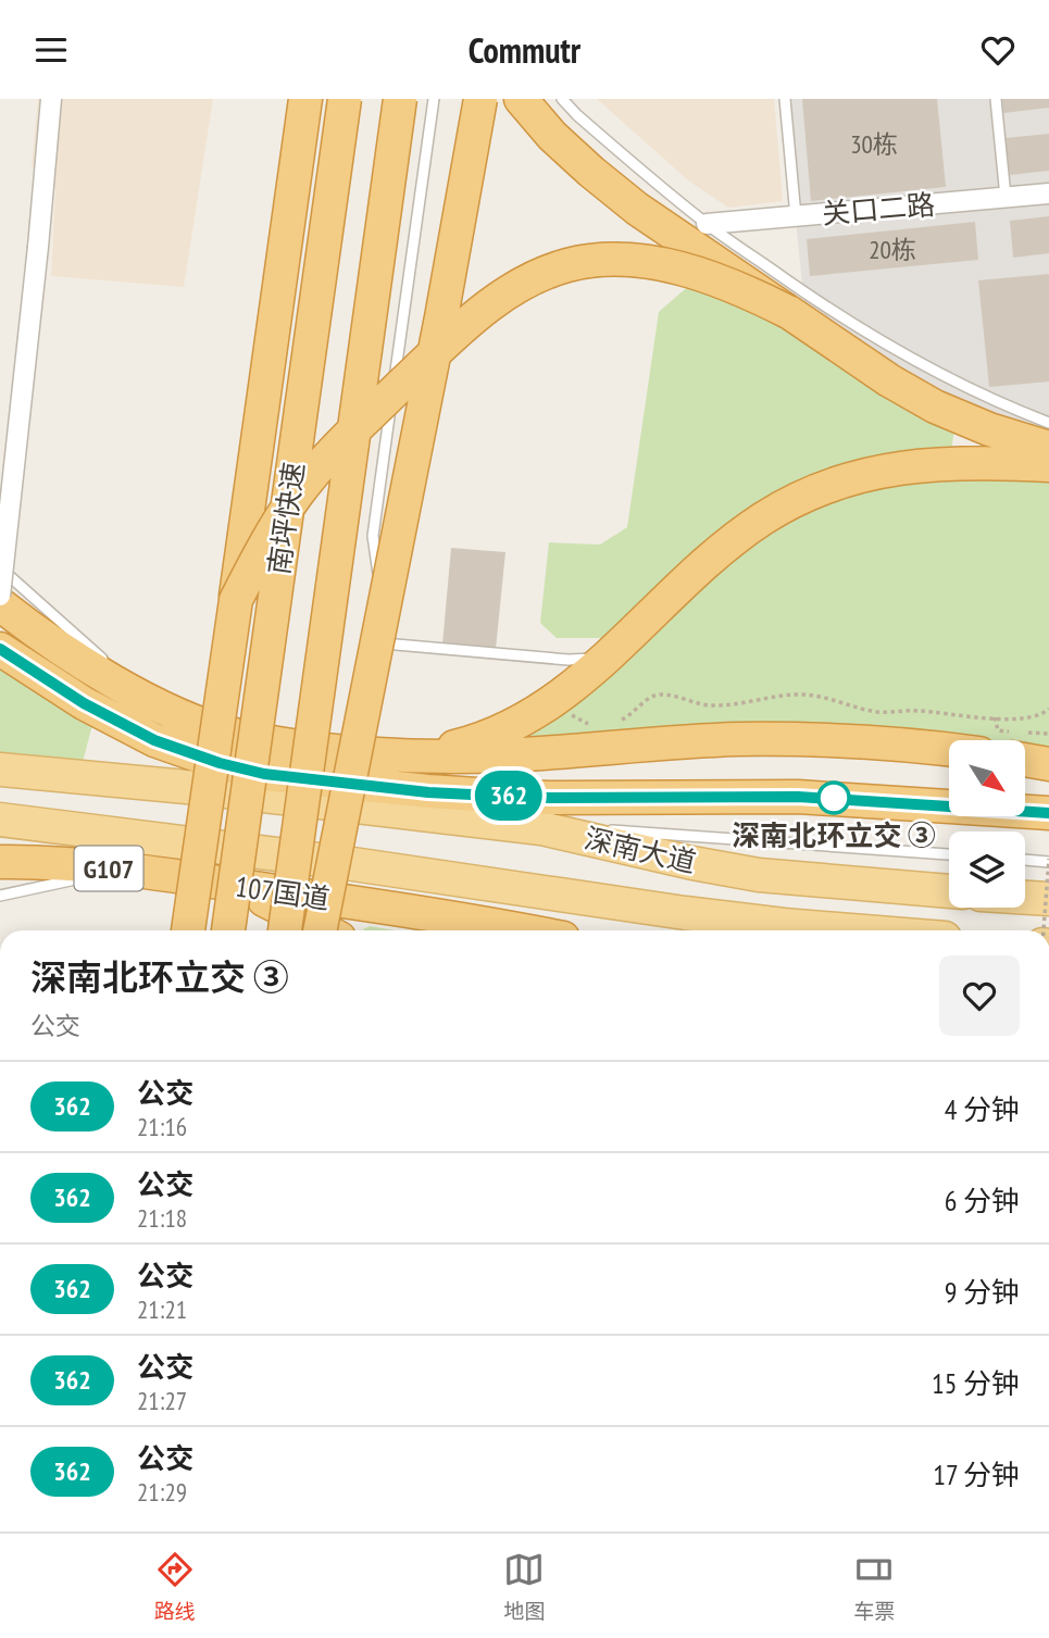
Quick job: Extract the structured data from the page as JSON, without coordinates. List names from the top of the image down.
{
  "streets": {
    "highway": ["南坪快速", "G107", "107国道"],
    "main road": ["深南大道"],
    "street": ["关口二路"]
  },
  "places": ["深南北环立交 ③"],
  "lines": ["bus line 362"],
  "house_numbers": ["30栋", "20栋"],
  "north": "bottom right",
  "page": {
    "header": "Commutr",
    "on_map": "362",
    "heading": ["深南北环立交 ③", "公交"],
    "list": [
      {
        "mark": "362",
        "name": "公交",
        "note": "21:16",
        "value": "4 分钟"
      },
      {
        "mark": "362",
        "name": "公交",
        "note": "21:18",
        "value": "6 分钟"
      },
      {
        "mark": "362",
        "name": "公交",
        "note": "21:21",
        "value": "9 分钟"
      },
      {
        "mark": "362",
        "name": "公交",
        "note": "21:27",
        "value": "15 分钟"
      },
      {
        "mark": "362",
        "name": "公交",
        "note": "21:29",
        "value": "17 分钟"
      }
    ],
    "tabs": ["路线", "地图", "车票"]
  }
}
